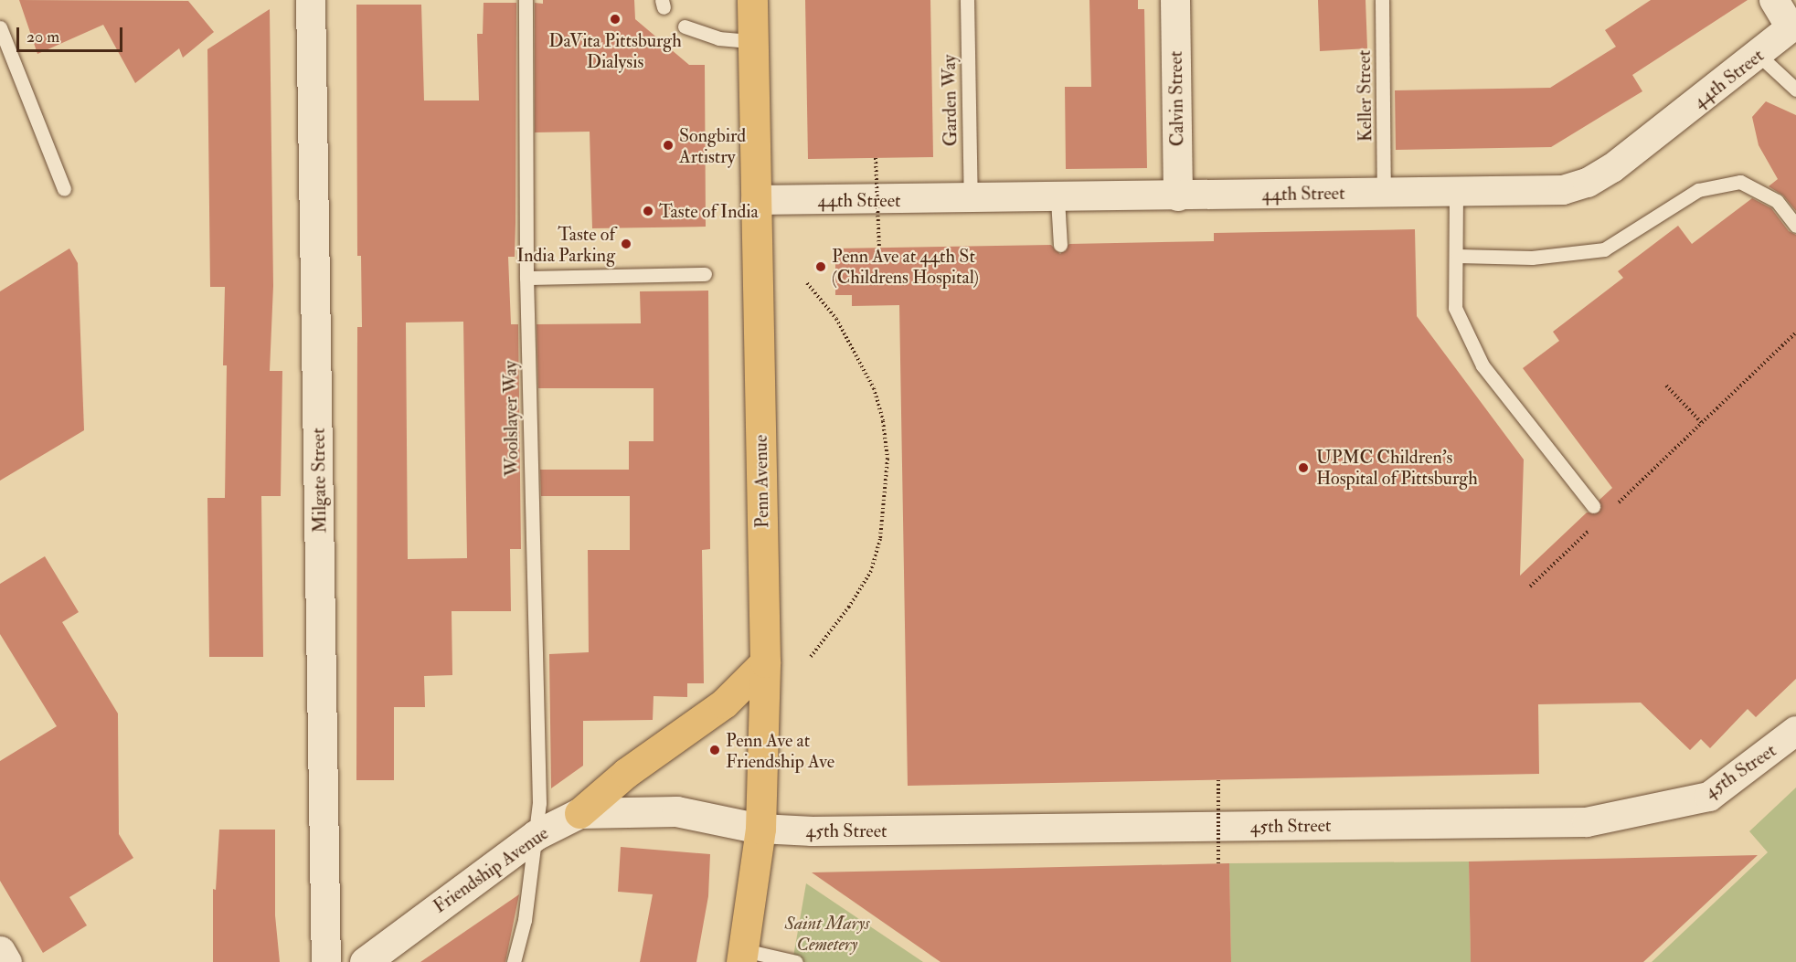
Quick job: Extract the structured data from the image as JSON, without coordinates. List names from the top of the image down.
{
  "streets": {
    "main road": ["Penn Avenue"],
    "street": [
      "44th Street",
      "Calvin Street",
      "Milgate Street",
      "45th Street",
      "Friendship Avenue"
    ],
    "lane": ["Keller Street", "Garden Way", "Woolslayer Way"]
  },
  "crossings": [
    ["44th Street", "Keller Street"],
    ["44th Street", "Calvin Street"],
    ["44th Street", "Garden Way"],
    ["44th Street", "Penn Avenue"],
    ["Woolslayer Way", "Friendship Avenue"],
    ["Penn Avenue", "45th Street"],
    ["Penn Avenue", "Friendship Avenue"],
    ["45th Street", "Friendship Avenue"]
  ],
  "parks": ["Saint Marys Cemetery"],
  "places": [
    "DaVita Pittsburgh Dialysis",
    "Songbird Artistry",
    "Taste of India",
    "Taste of India Parking",
    "Penn Ave at 44th St (Childrens Hospital)",
    "UPMC Children's Hospital of Pittsburgh",
    "Penn Ave at Friendship Ave"
  ],
  "scale_bar": "20 m"
}
